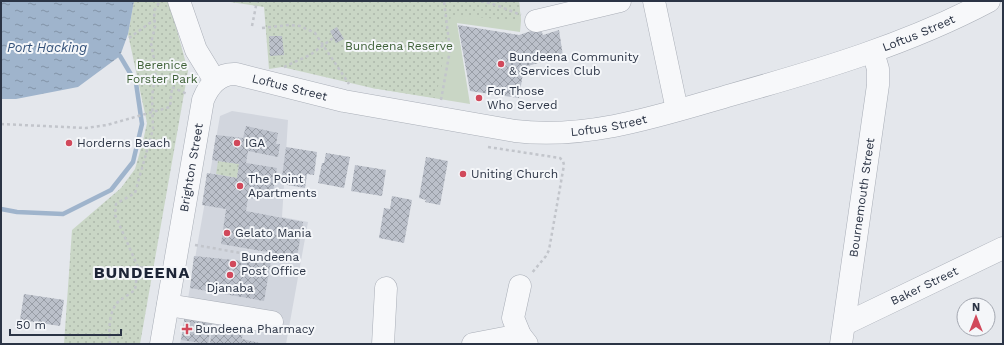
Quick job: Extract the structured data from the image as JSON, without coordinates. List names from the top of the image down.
{
  "streets": {
    "street": [
      "Loftus Street",
      "Brighton Street",
      "Bournemouth Street",
      "Baker Street"
    ]
  },
  "crossings": [
    ["Loftus Street", "Brighton Street"],
    ["Loftus Street", "Bournemouth Street"],
    ["Bournemouth Street", "Baker Street"]
  ],
  "districts": ["BUNDEENA"],
  "water": ["Port Hacking"],
  "parks": ["Bundeena Reserve", "Berenice Forster Park"],
  "places": {
    "other": [
      "Bundeena Community & Services Club",
      "For Those Who Served",
      "Horderns Beach",
      "IGA",
      "Uniting Church",
      "The Point Apartments",
      "Gelato Mania",
      "Bundeena Post Office",
      "Djanaba"
    ],
    "health": ["Bundeena Pharmacy"]
  },
  "scale_bar": "50 m",
  "north": "top"
}
